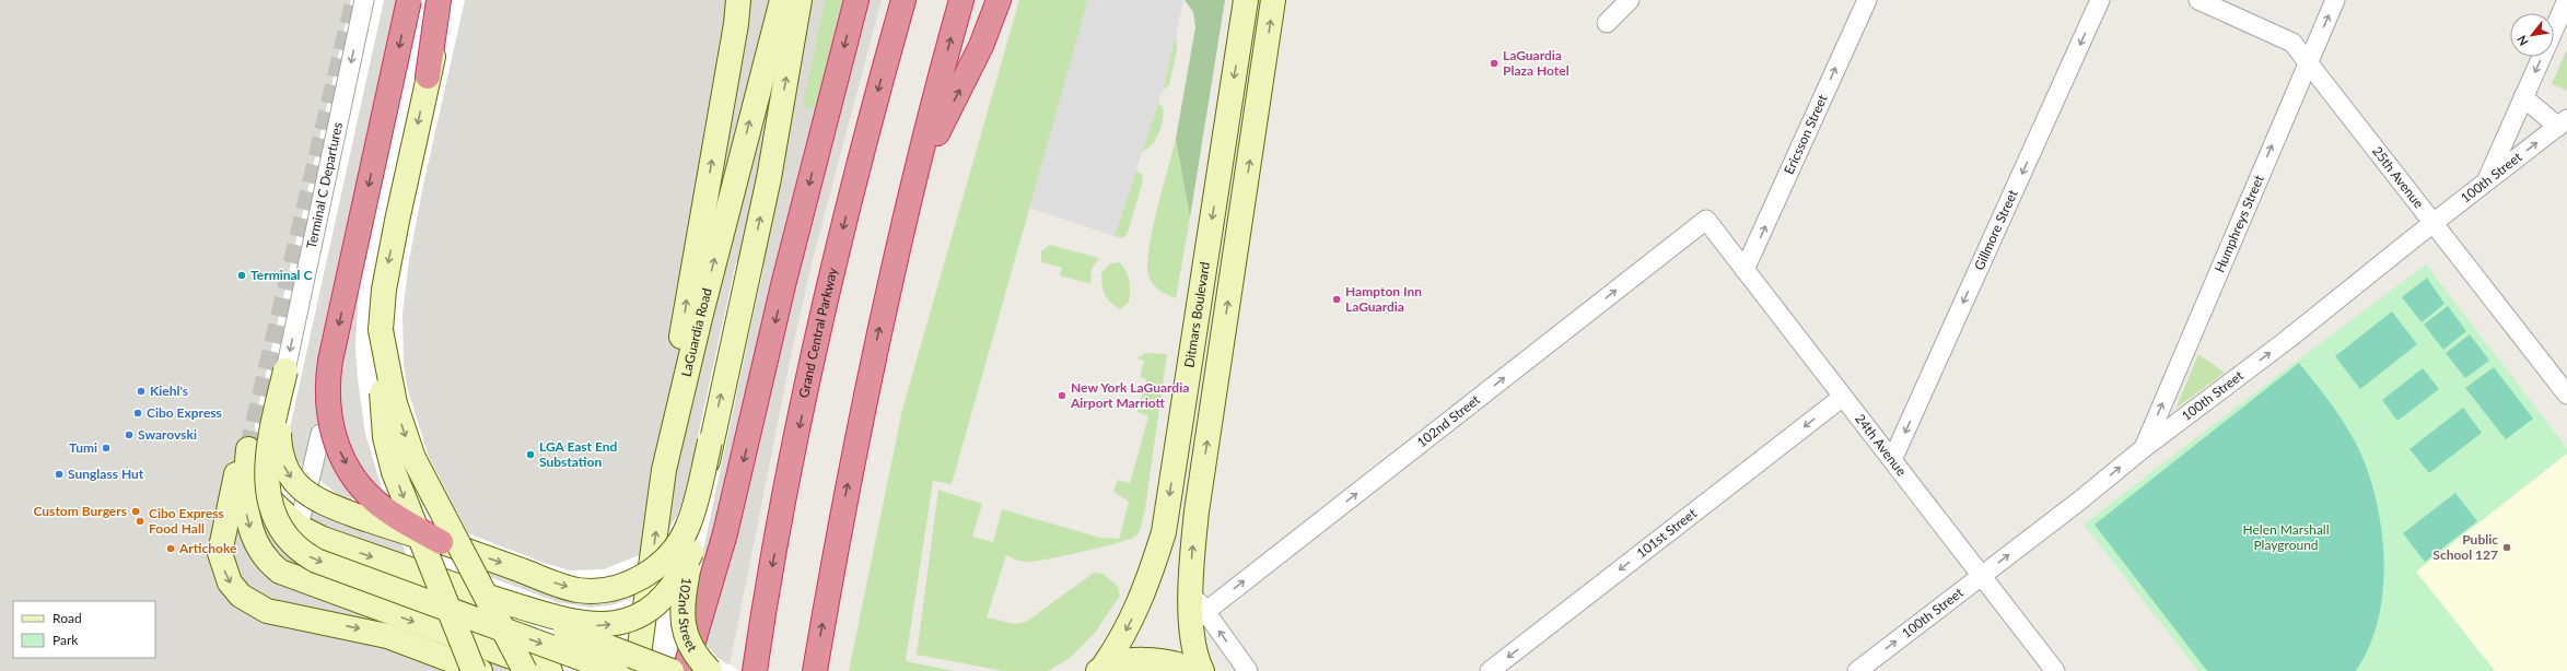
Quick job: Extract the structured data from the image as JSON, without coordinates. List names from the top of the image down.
{
  "streets": {
    "highway": ["Grand Central Parkway"],
    "street": [
      "Ericsson Street",
      "25th Avenue",
      "100th Street",
      "Terminal C Departures",
      "Humphreys Street",
      "Gillmore Street",
      "Ditmars Boulevard",
      "LaGuardia Road",
      "102nd Street",
      "24th Avenue",
      "101st Street"
    ]
  },
  "crossings": [
    ["Ericsson Street", "24th Avenue"],
    ["25th Avenue", "100th Street"],
    ["25th Avenue", "Humphreys Street"],
    ["100th Street", "Humphreys Street"],
    ["100th Street", "24th Avenue"],
    ["Gillmore Street", "24th Avenue"],
    ["Ditmars Boulevard", "102nd Street"],
    ["102nd Street", "24th Avenue"],
    ["24th Avenue", "101st Street"]
  ],
  "one_way": [
    "Ericsson Street",
    "100th Street",
    "Humphreys Street",
    "Gillmore Street",
    "102nd Street",
    "101st Street"
  ],
  "parks": ["Helen Marshall Playground"],
  "places": [
    "LaGuardia Plaza Hotel",
    "Terminal C",
    "Hampton Inn LaGuardia",
    "Kiehl's",
    "New York LaGuardia Airport Marriott",
    "Cibo Express",
    "Swarovski",
    "Tumi",
    "LGA East End Substation",
    "Sunglass Hut",
    "Custom Burgers",
    "Cibo Express Food Hall",
    "Public School 127",
    "Artichoke"
  ],
  "legend": ["Road", "Park"],
  "north": "bottom left"
}
